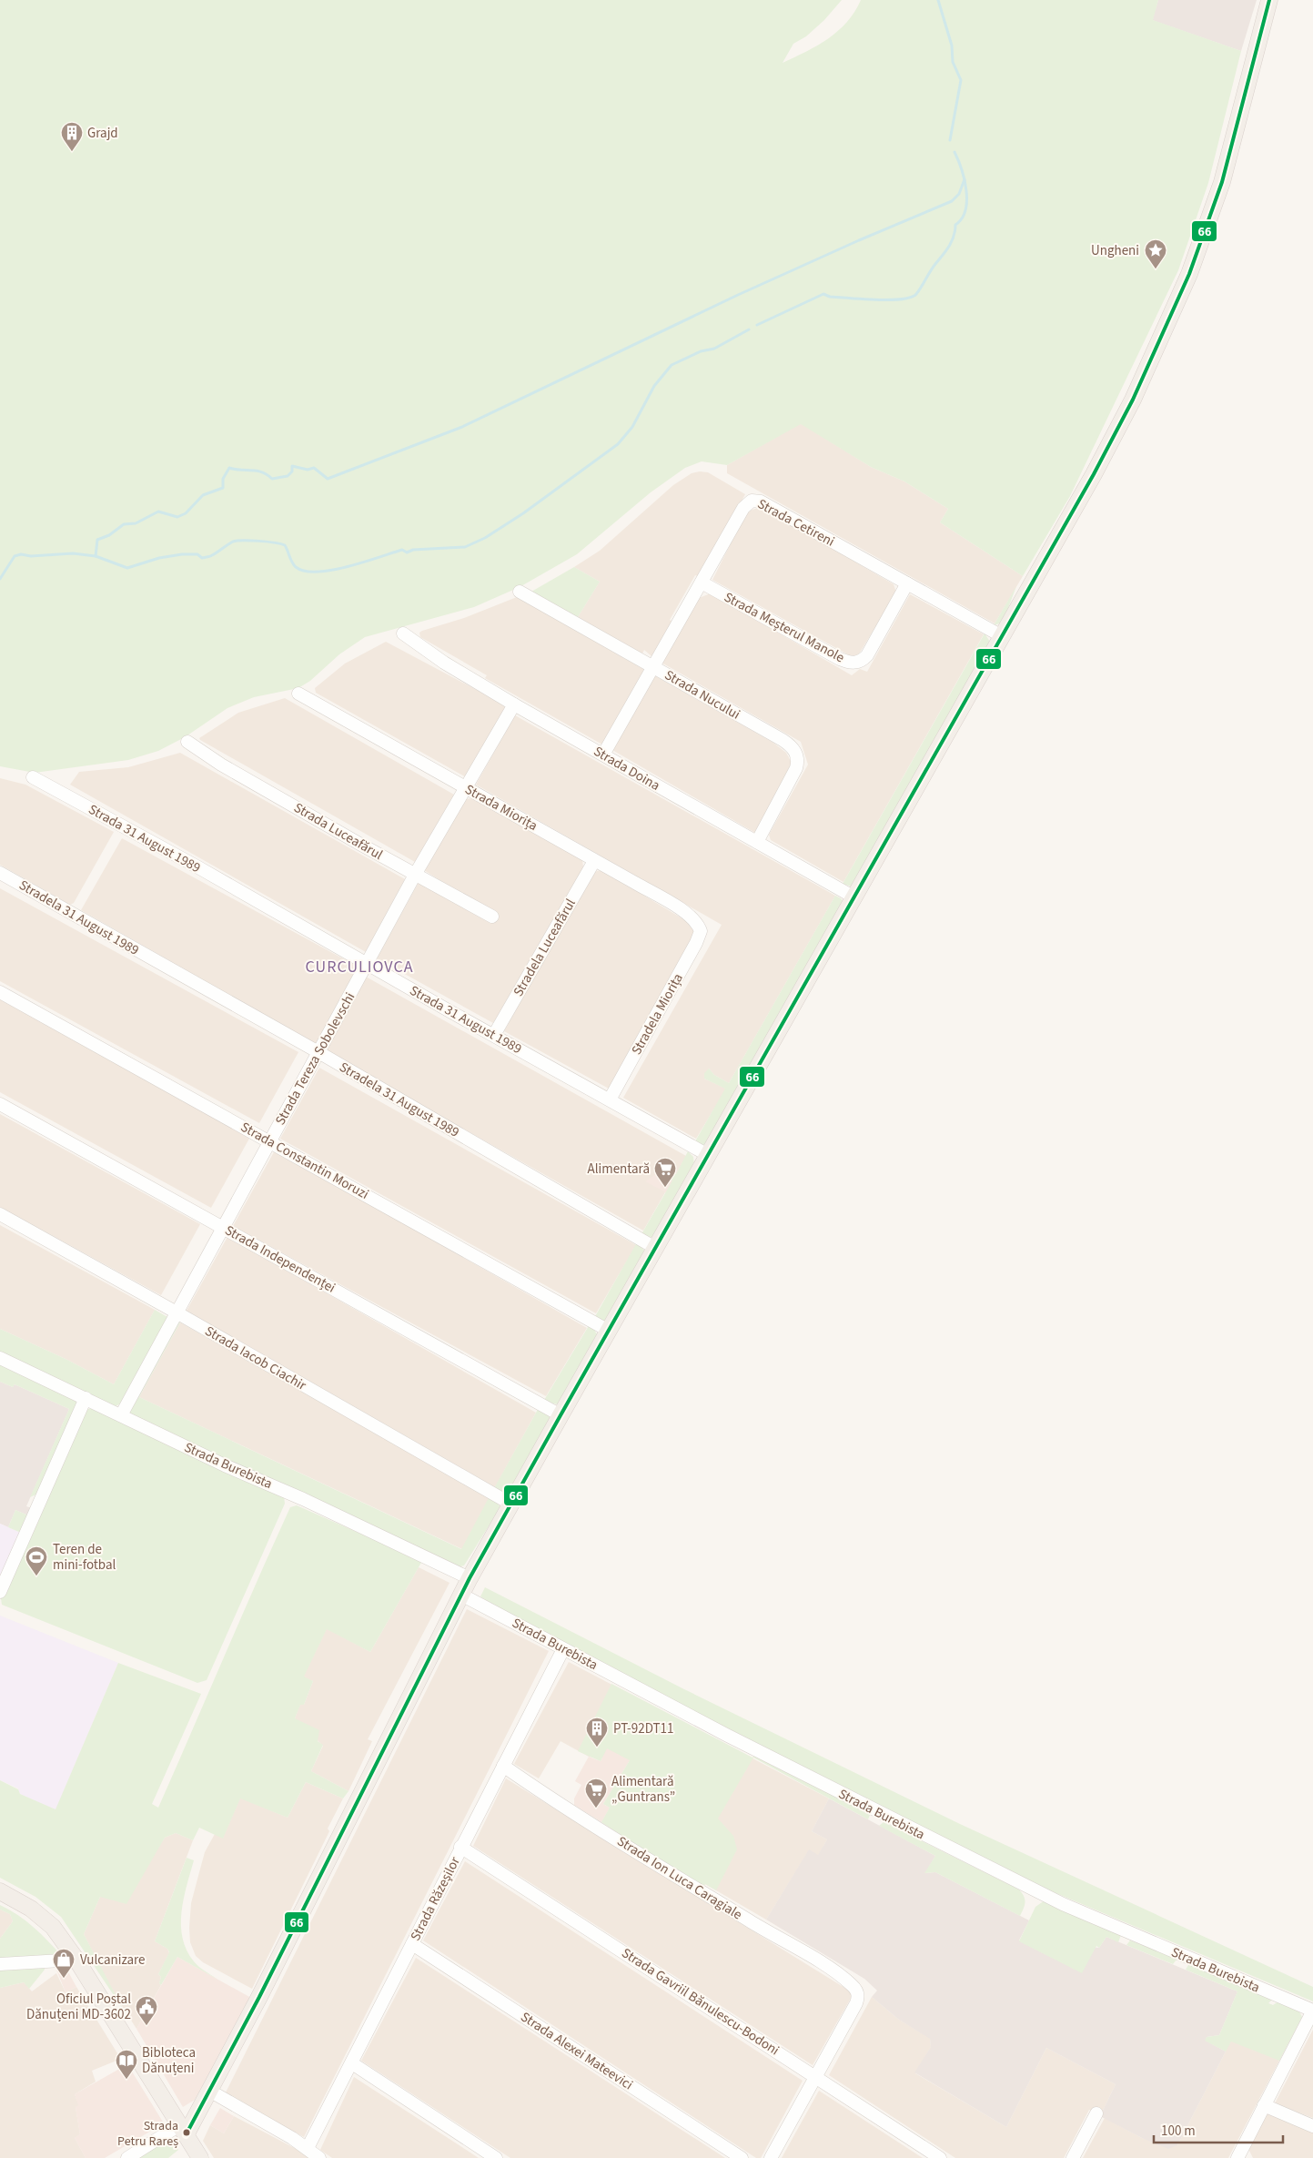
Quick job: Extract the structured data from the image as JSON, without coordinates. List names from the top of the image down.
{
  "streets": {
    "street": [
      "Strada Cetireni",
      "Strada Meșterul Manole",
      "Strada Nucului",
      "Strada Doina",
      "Strada Miorița",
      "Strada Luceafărul",
      "Strada 31 August 1989",
      "Stradela 31 August 1989",
      "Stradela Luceafărul",
      "Stradela Miorița",
      "Strada Tereza Sobolevschi",
      "Strada Constantin Moruzi",
      "Strada Independenței",
      "Strada Iacob Ciachir",
      "Strada Burebista",
      "Strada Ion Luca Caragiale",
      "Strada Răzeşilor",
      "Strada Gavriil Bănulescu-Bodoni",
      "Strada Alexei Mateevici"
    ]
  },
  "crossings": [
    ["Strada Cetireni", "Strada Meșterul Manole"],
    ["Strada Cetireni", "Strada Nucului"],
    ["Strada Cetireni", "Strada Doina"],
    ["Strada Nucului", "Strada Doina"],
    ["Strada Doina", "Strada Tereza Sobolevschi"],
    ["Strada Miorița", "Stradela Luceafărul"],
    ["Strada Miorița", "Stradela Miorița"],
    ["Strada Miorița", "Strada Tereza Sobolevschi"],
    ["Strada Luceafărul", "Strada Tereza Sobolevschi"],
    ["Strada 31 August 1989", "Stradela Luceafărul"],
    ["Strada 31 August 1989", "Stradela Miorița"],
    ["Strada 31 August 1989", "Strada Tereza Sobolevschi"],
    ["Stradela 31 August 1989", "Strada Tereza Sobolevschi"],
    ["Strada Tereza Sobolevschi", "Strada Constantin Moruzi"],
    ["Strada Tereza Sobolevschi", "Strada Independenței"],
    ["Strada Tereza Sobolevschi", "Strada Iacob Ciachir"],
    ["Strada Tereza Sobolevschi", "Strada Burebista"],
    ["Strada Burebista", "Strada Răzeşilor"],
    ["Strada Ion Luca Caragiale", "Strada Răzeşilor"],
    ["Strada Ion Luca Caragiale", "Strada Gavriil Bănulescu-Bodoni"],
    ["Strada Răzeşilor", "Strada Gavriil Bănulescu-Bodoni"],
    ["Strada Răzeşilor", "Strada Alexei Mateevici"]
  ],
  "districts": ["CURCULIOVCA"],
  "places": {
    "building": ["Grajd", "PT-92DT11"],
    "place": ["Ungheni"],
    "supermarket": ["Alimentară", "Alimentară „Guntrans”"],
    "sports": ["Teren de mini-fotbal"],
    "shop": ["Vulcanizare"],
    "public building": ["Oficiul Poștal Dănuțeni MD-3602"],
    "library": ["Bibloteca Dănuțeni"],
    "other": ["Strada Petru Rareș"]
  },
  "lines": ["transit line 66"],
  "scale_bar": "100 m"
}
